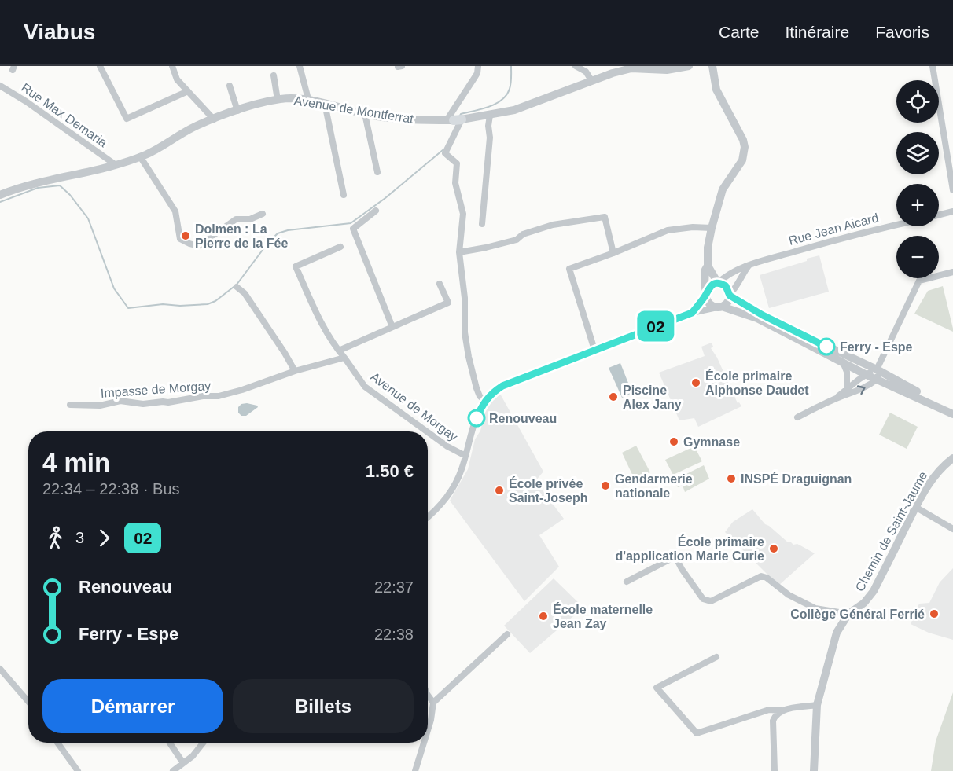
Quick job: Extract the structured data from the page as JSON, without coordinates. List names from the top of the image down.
{
  "streets": {
    "street": [
      "Avenue de Montferrat",
      "Rue Max Demaria",
      "Rue Jean Aicard",
      "Impasse de Morgay",
      "Avenue de Morgay",
      "Chemin de Saint-Jaume"
    ]
  },
  "crossings": [
    ["Avenue de Montferrat", "Rue Max Demaria"]
  ],
  "places": [
    "Dolmen : La Pierre de la Fée",
    "Ferry - Espe",
    "École primaire Alphonse Daudet",
    "Piscine Alex Jany",
    "Renouveau",
    "Gymnase",
    "INSPÉ Draguignan",
    "Gendarmerie nationale",
    "École privée Saint-Joseph",
    "École primaire d'application Marie Curie",
    "Collège Général Ferrié",
    "École maternelle Jean Zay"
  ],
  "lines": ["bus line 02"],
  "page": {
    "header": "Viabus",
    "nav": ["Carte", "Itinéraire", "Favoris"],
    "on_map": "02",
    "map_buttons": ["+", "−"],
    "heading": ["4 min", "22:34 – 22:38 · Bus", "1.50 €"],
    "legs": ["3", "02"],
    "list": [
      {
        "name": "Renouveau",
        "value": "22:37"
      },
      {
        "name": "Ferry - Espe",
        "value": "22:38"
      }
    ],
    "buttons": ["Démarrer", "Billets"]
  }
}
